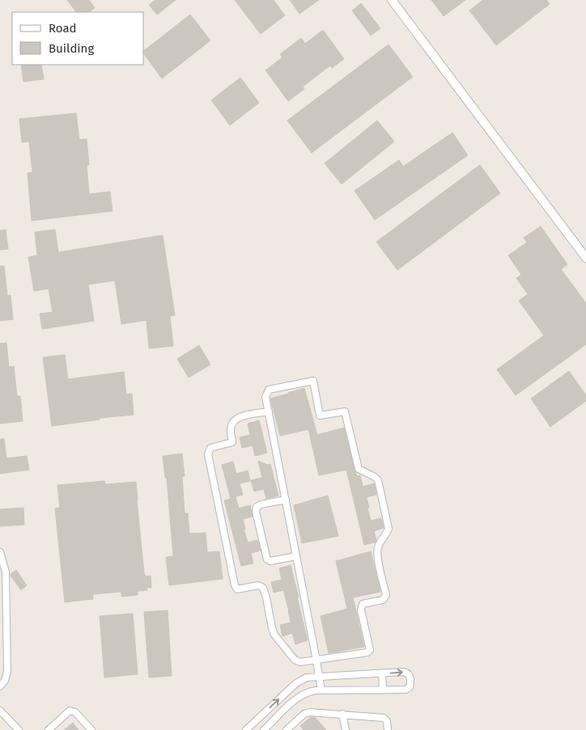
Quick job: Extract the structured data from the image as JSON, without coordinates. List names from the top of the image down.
{
  "legend": ["Road", "Building"]
}
